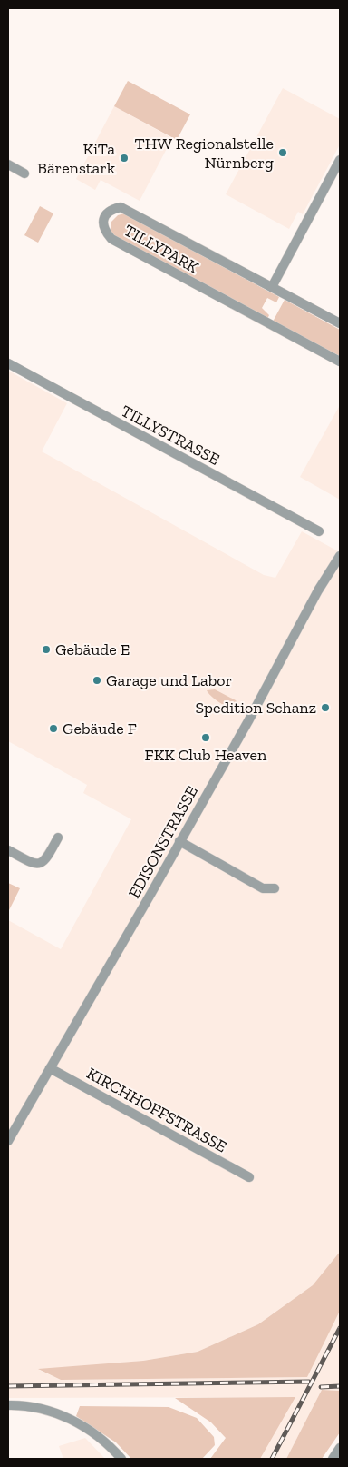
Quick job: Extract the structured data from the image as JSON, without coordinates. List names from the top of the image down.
{
  "streets": {
    "street": [
      "TILLYPARK",
      "TILLYSTRASSE",
      "EDISONSTRASSE",
      "KIRCHHOFFSTRASSE"
    ]
  },
  "crossings": [
    ["EDISONSTRASSE", "KIRCHHOFFSTRASSE"]
  ],
  "places": [
    "THW Regionalstelle Nürnberg",
    "KiTa Bärenstark",
    "Gebäude E",
    "Garage und Labor",
    "Spedition Schanz",
    "Gebäude F",
    "FKK Club Heaven"
  ]
}
